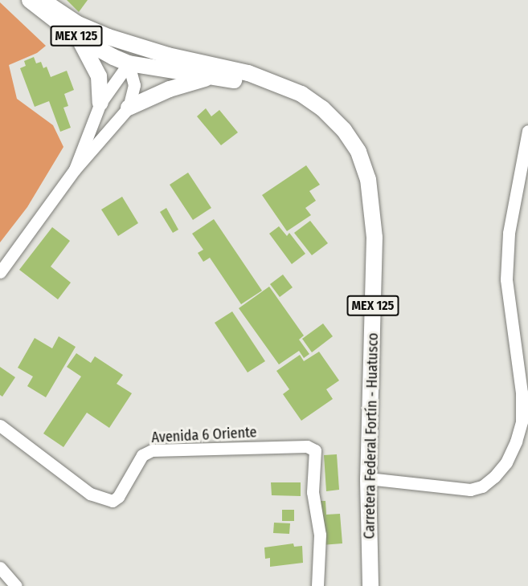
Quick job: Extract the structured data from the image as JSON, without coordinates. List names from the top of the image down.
{
  "streets": {
    "main road": ["MEX 125", "Carretera Federal Fortín - Huatusco"],
    "street": ["Avenida 6 Oriente"]
  }
}
